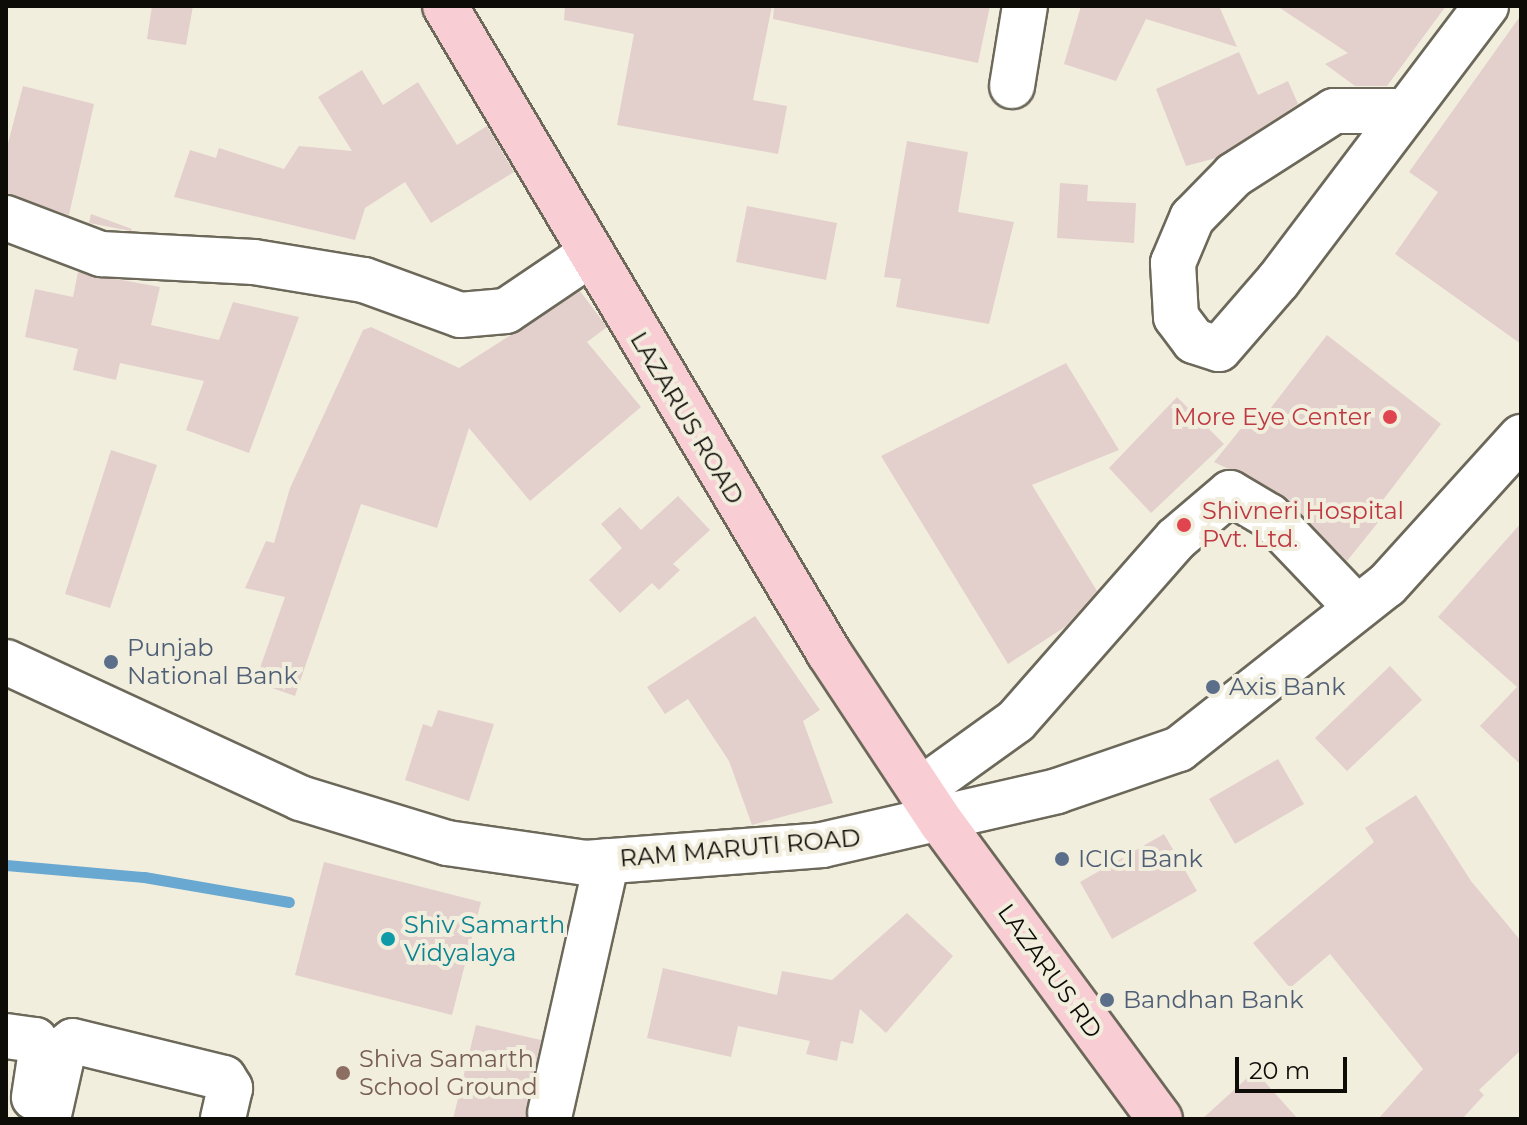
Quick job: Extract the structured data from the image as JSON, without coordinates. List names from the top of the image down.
{
  "streets": {
    "main road": ["LAZARUS ROAD", "LAZARUS RD"],
    "street": ["RAM MARUTI ROAD"]
  },
  "crossings": [
    ["LAZARUS ROAD", "RAM MARUTI ROAD"],
    ["LAZARUS ROAD", "LAZARUS RD"],
    ["RAM MARUTI ROAD", "LAZARUS RD"]
  ],
  "places": [
    "More Eye Center",
    "Shivneri Hospital Pvt. Ltd.",
    "Punjab National Bank",
    "Axis Bank",
    "ICICI Bank",
    "Shiv Samarth Vidyalaya",
    "Bandhan Bank",
    "Shiva Samarth School Ground"
  ],
  "scale_bar": "20 m"
}
